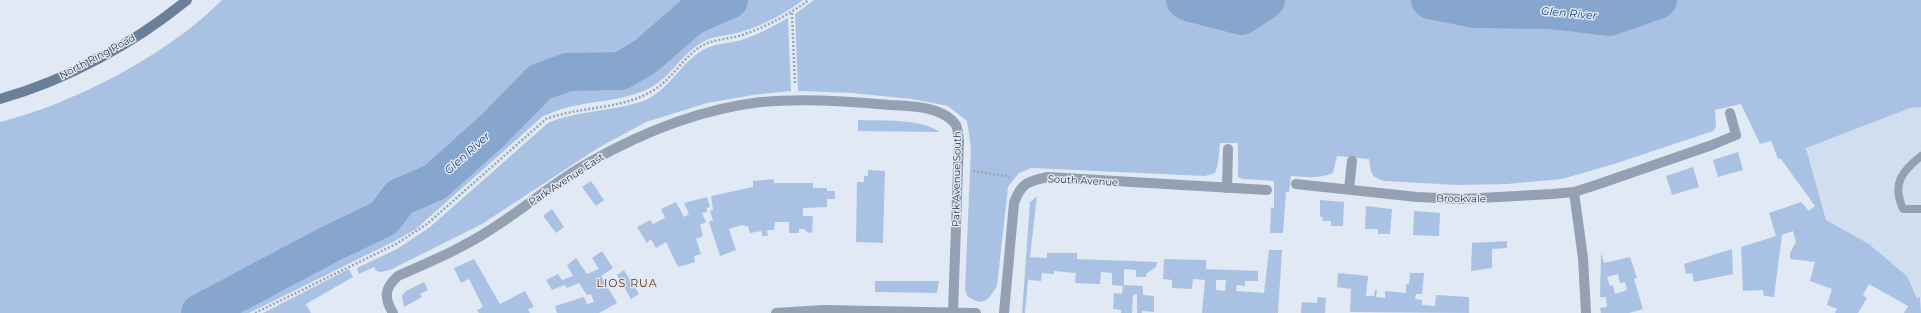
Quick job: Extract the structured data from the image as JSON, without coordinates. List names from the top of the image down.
{
  "streets": {
    "main road": ["North Ring Road"],
    "street": [
      "Park Avenue East",
      "Park Avenue South",
      "South Avenue",
      "Brookvale"
    ]
  },
  "crossings": [
    ["Park Avenue East", "Park Avenue South"]
  ],
  "districts": ["LIOS RUA"],
  "water": ["Glen River"]
}
